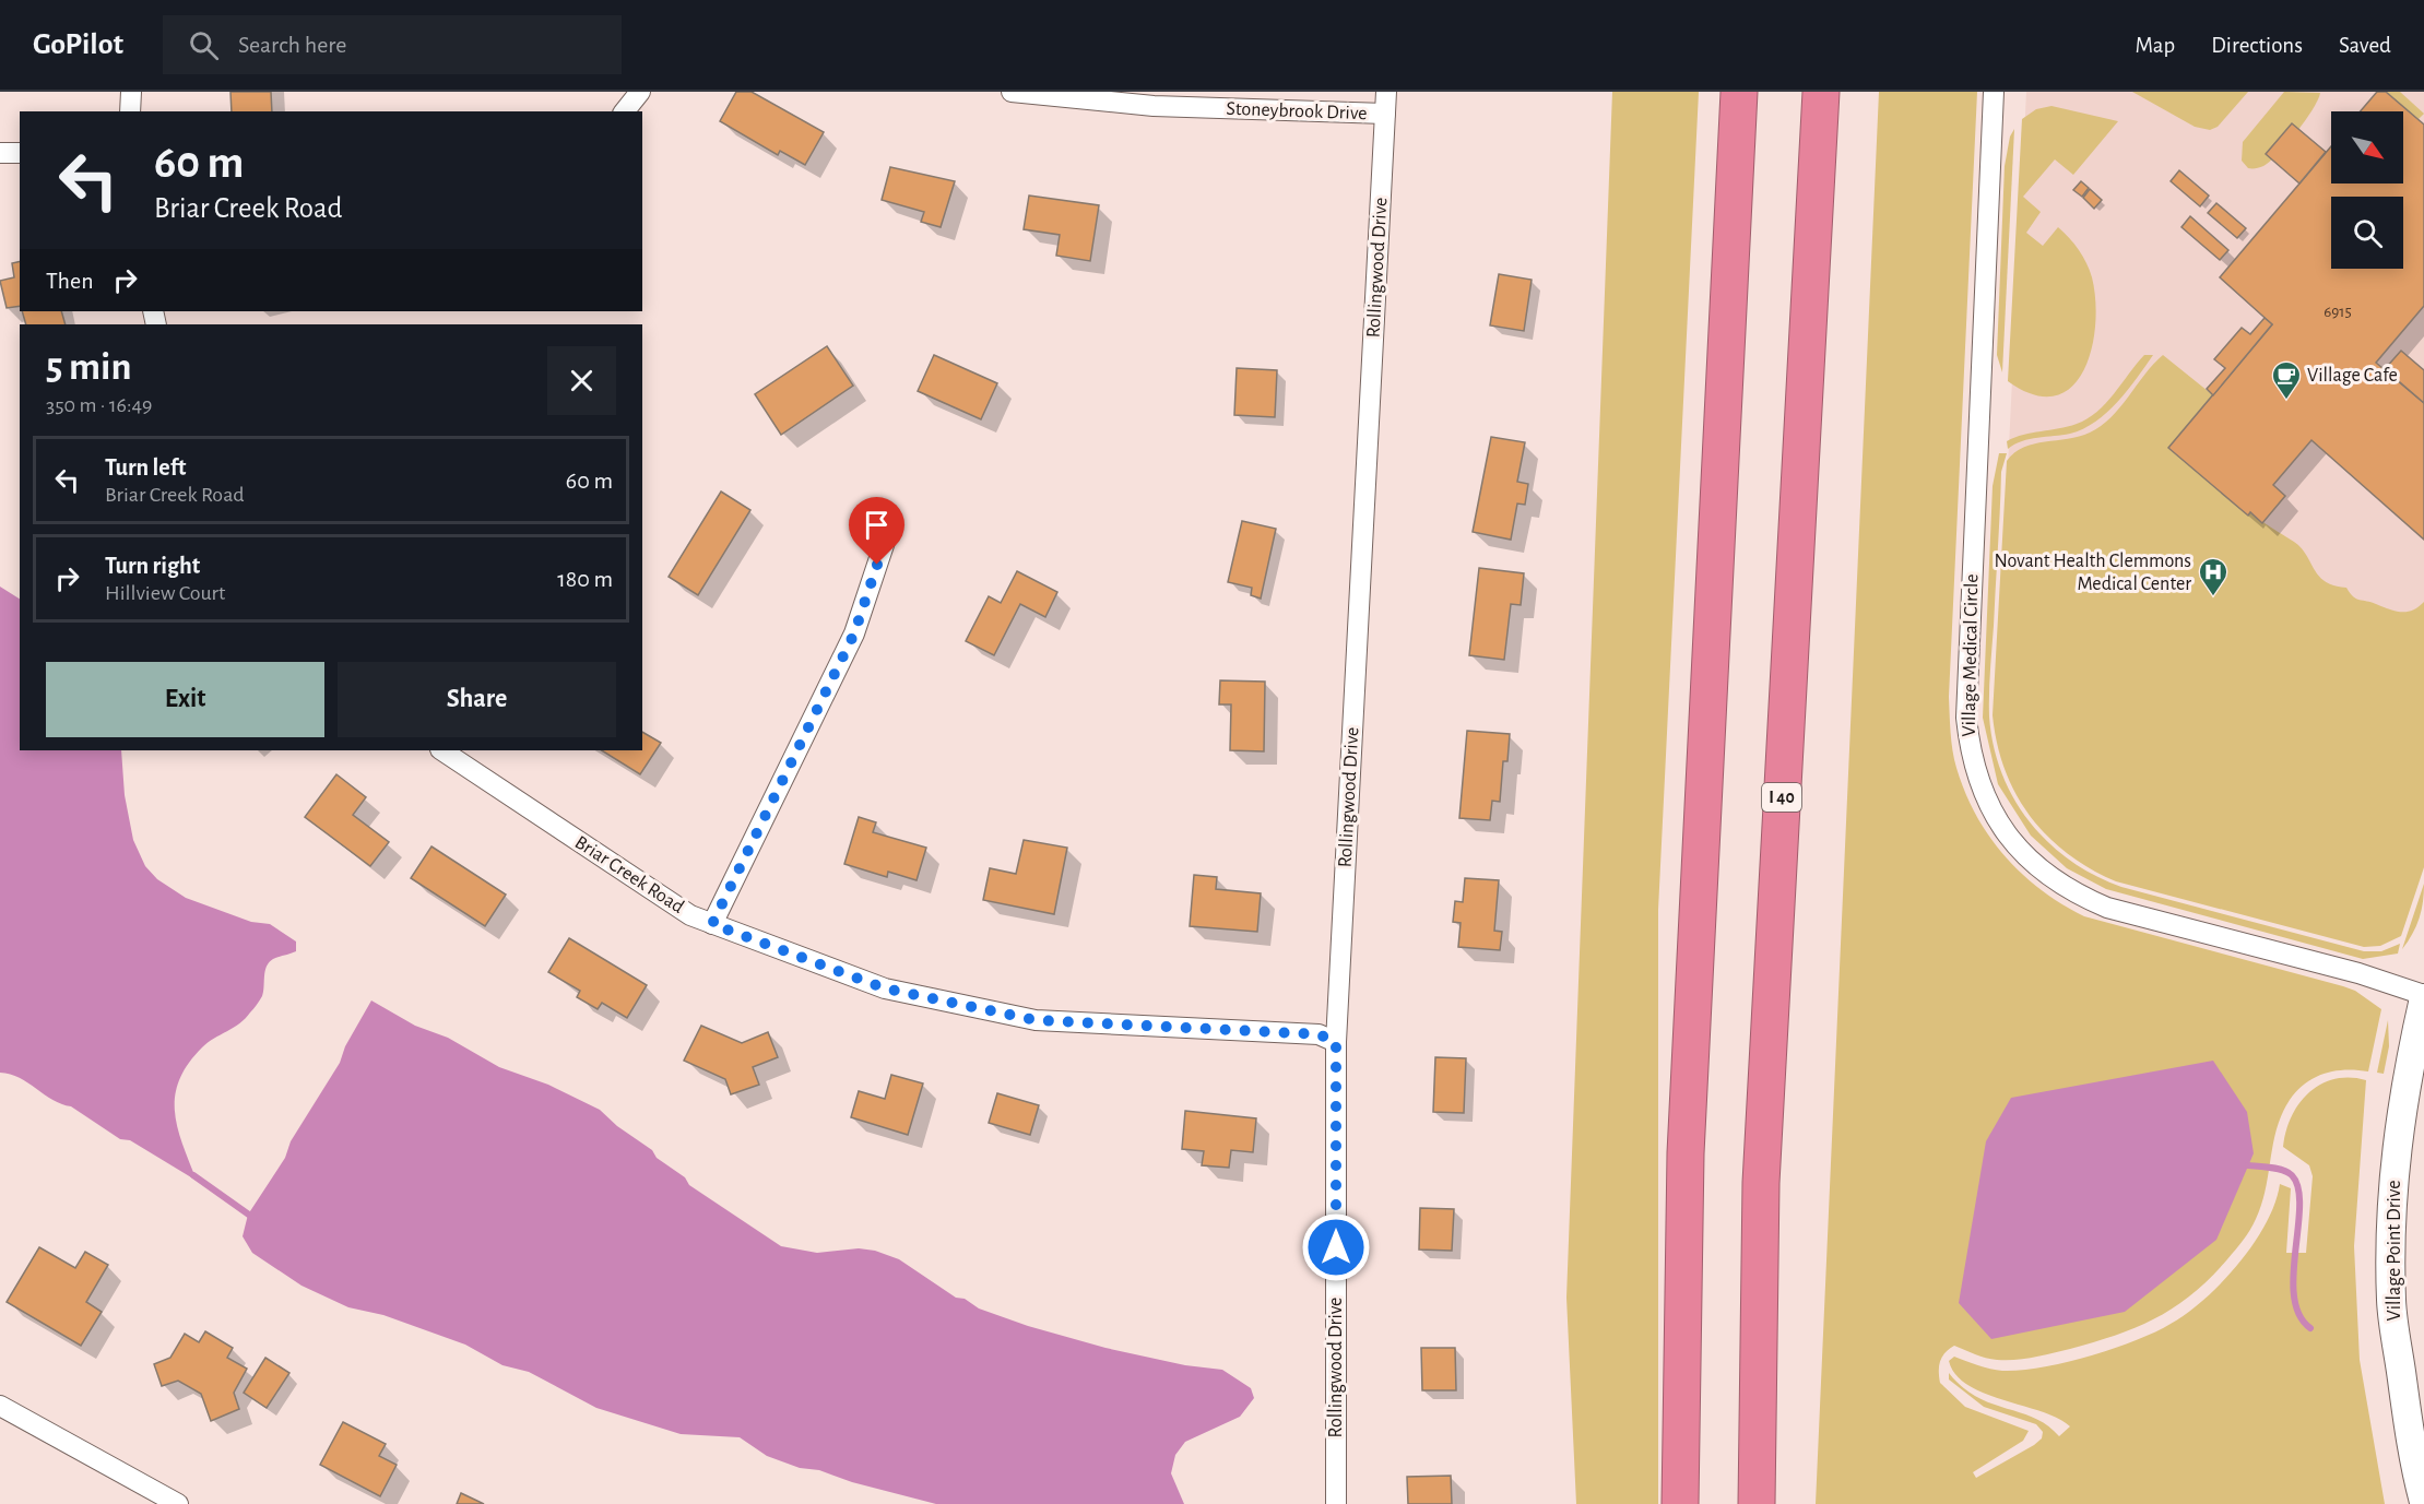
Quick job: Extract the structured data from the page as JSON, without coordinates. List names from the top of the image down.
{
  "streets": {
    "highway": ["I 40"],
    "street": [
      "Stoneybrook Drive",
      "Rollingwood Drive",
      "Village Medical Circle",
      "Briar Creek Road",
      "Village Point Drive"
    ]
  },
  "crossings": [
    ["Stoneybrook Drive", "Rollingwood Drive"],
    ["Rollingwood Drive", "Briar Creek Road"],
    ["Village Medical Circle", "Village Point Drive"]
  ],
  "places": {
    "cafe": ["Village Cafe"],
    "hospital": ["Novant Health Clemmons Medical Center"]
  },
  "house_numbers": ["6915"],
  "north": "bottom right",
  "page": {
    "header": "GoPilot",
    "search": "Search here",
    "nav": ["Map", "Directions", "Saved"],
    "turn": ["60 m", "Briar Creek Road"],
    "then": "Then",
    "heading": ["5 min", "350 m · 16:49"],
    "list": [
      {
        "name": "Turn left",
        "note": "Briar Creek Road",
        "value": "60 m"
      },
      {
        "name": "Turn right",
        "note": "Hillview Court",
        "value": "180 m"
      }
    ],
    "buttons": ["Exit", "Share"]
  }
}
